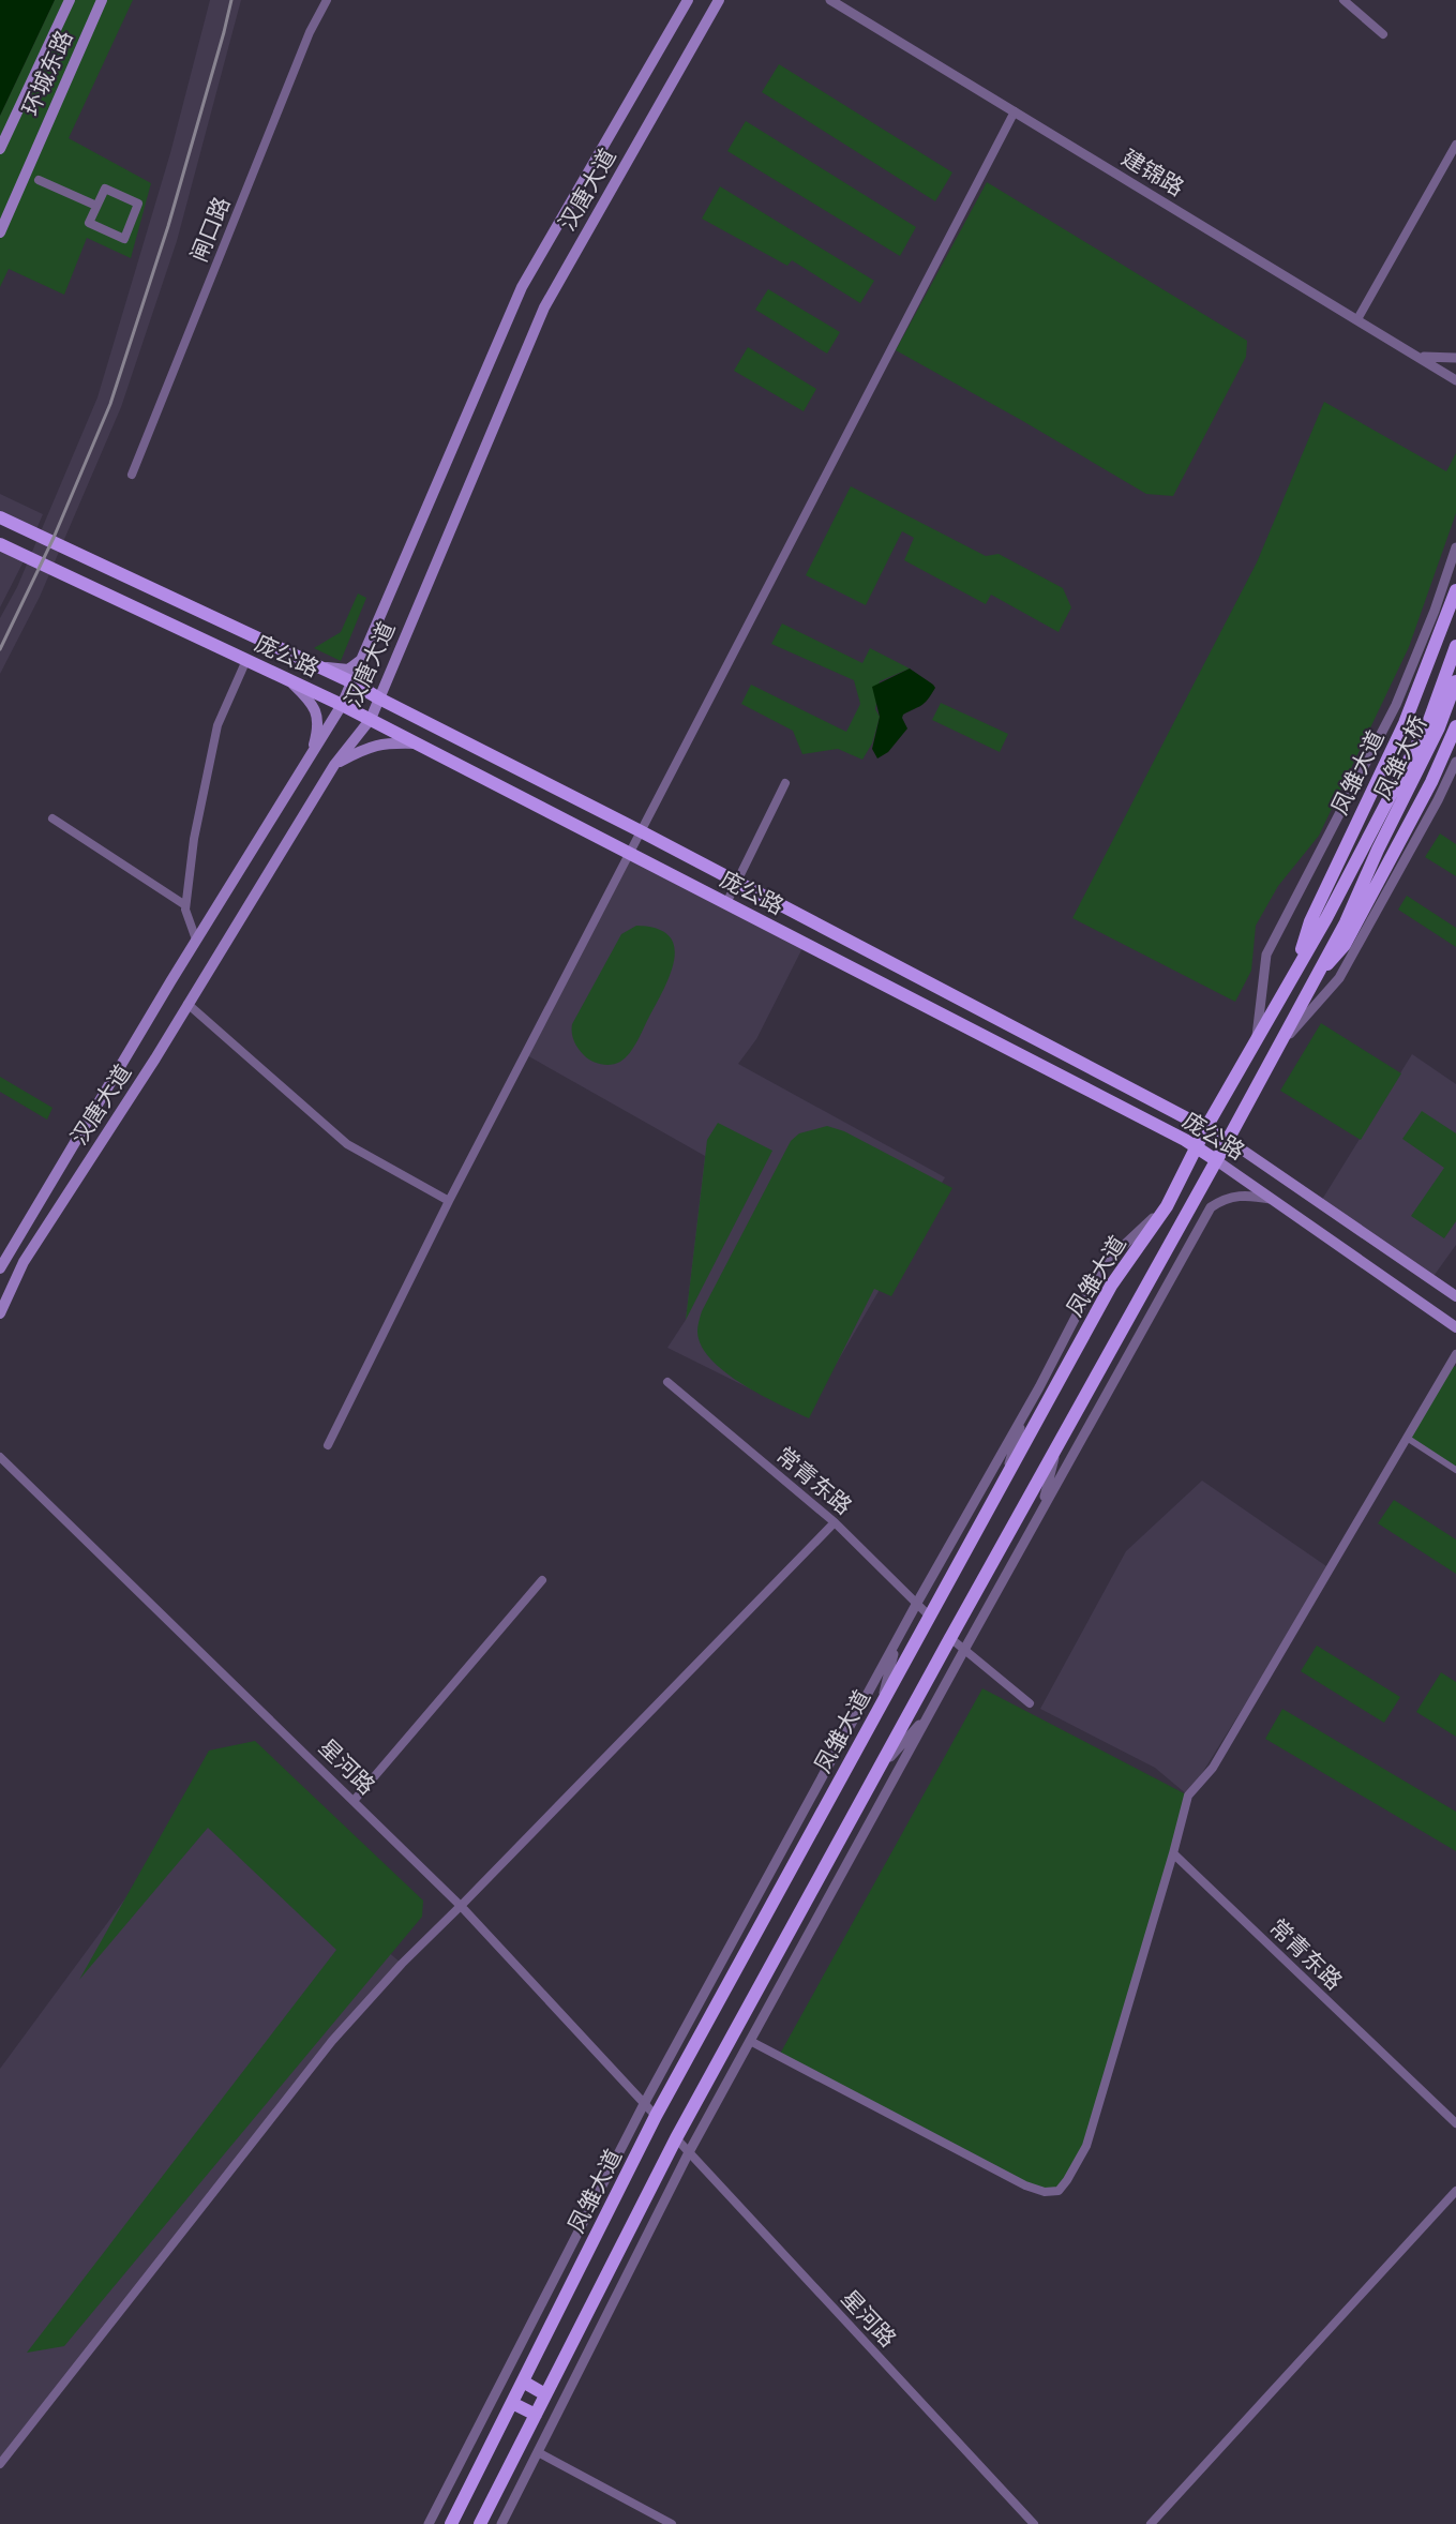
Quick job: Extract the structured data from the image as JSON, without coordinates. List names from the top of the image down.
{
  "streets": {
    "main road": [
      "环城东路",
      "汉唐大道",
      "庞公路",
      "凤雏大桥",
      "凤雏大道"
    ],
    "street": [
      "建锦路",
      "闸口路",
      "常青东路",
      "星河路"
    ]
  },
  "crossings": [
    ["汉唐大道", "庞公路"],
    ["庞公路", "凤雏大道"],
    ["凤雏大桥", "凤雏大道"],
    ["凤雏大道", "常青东路"],
    ["凤雏大道", "星河路"]
  ]
}
